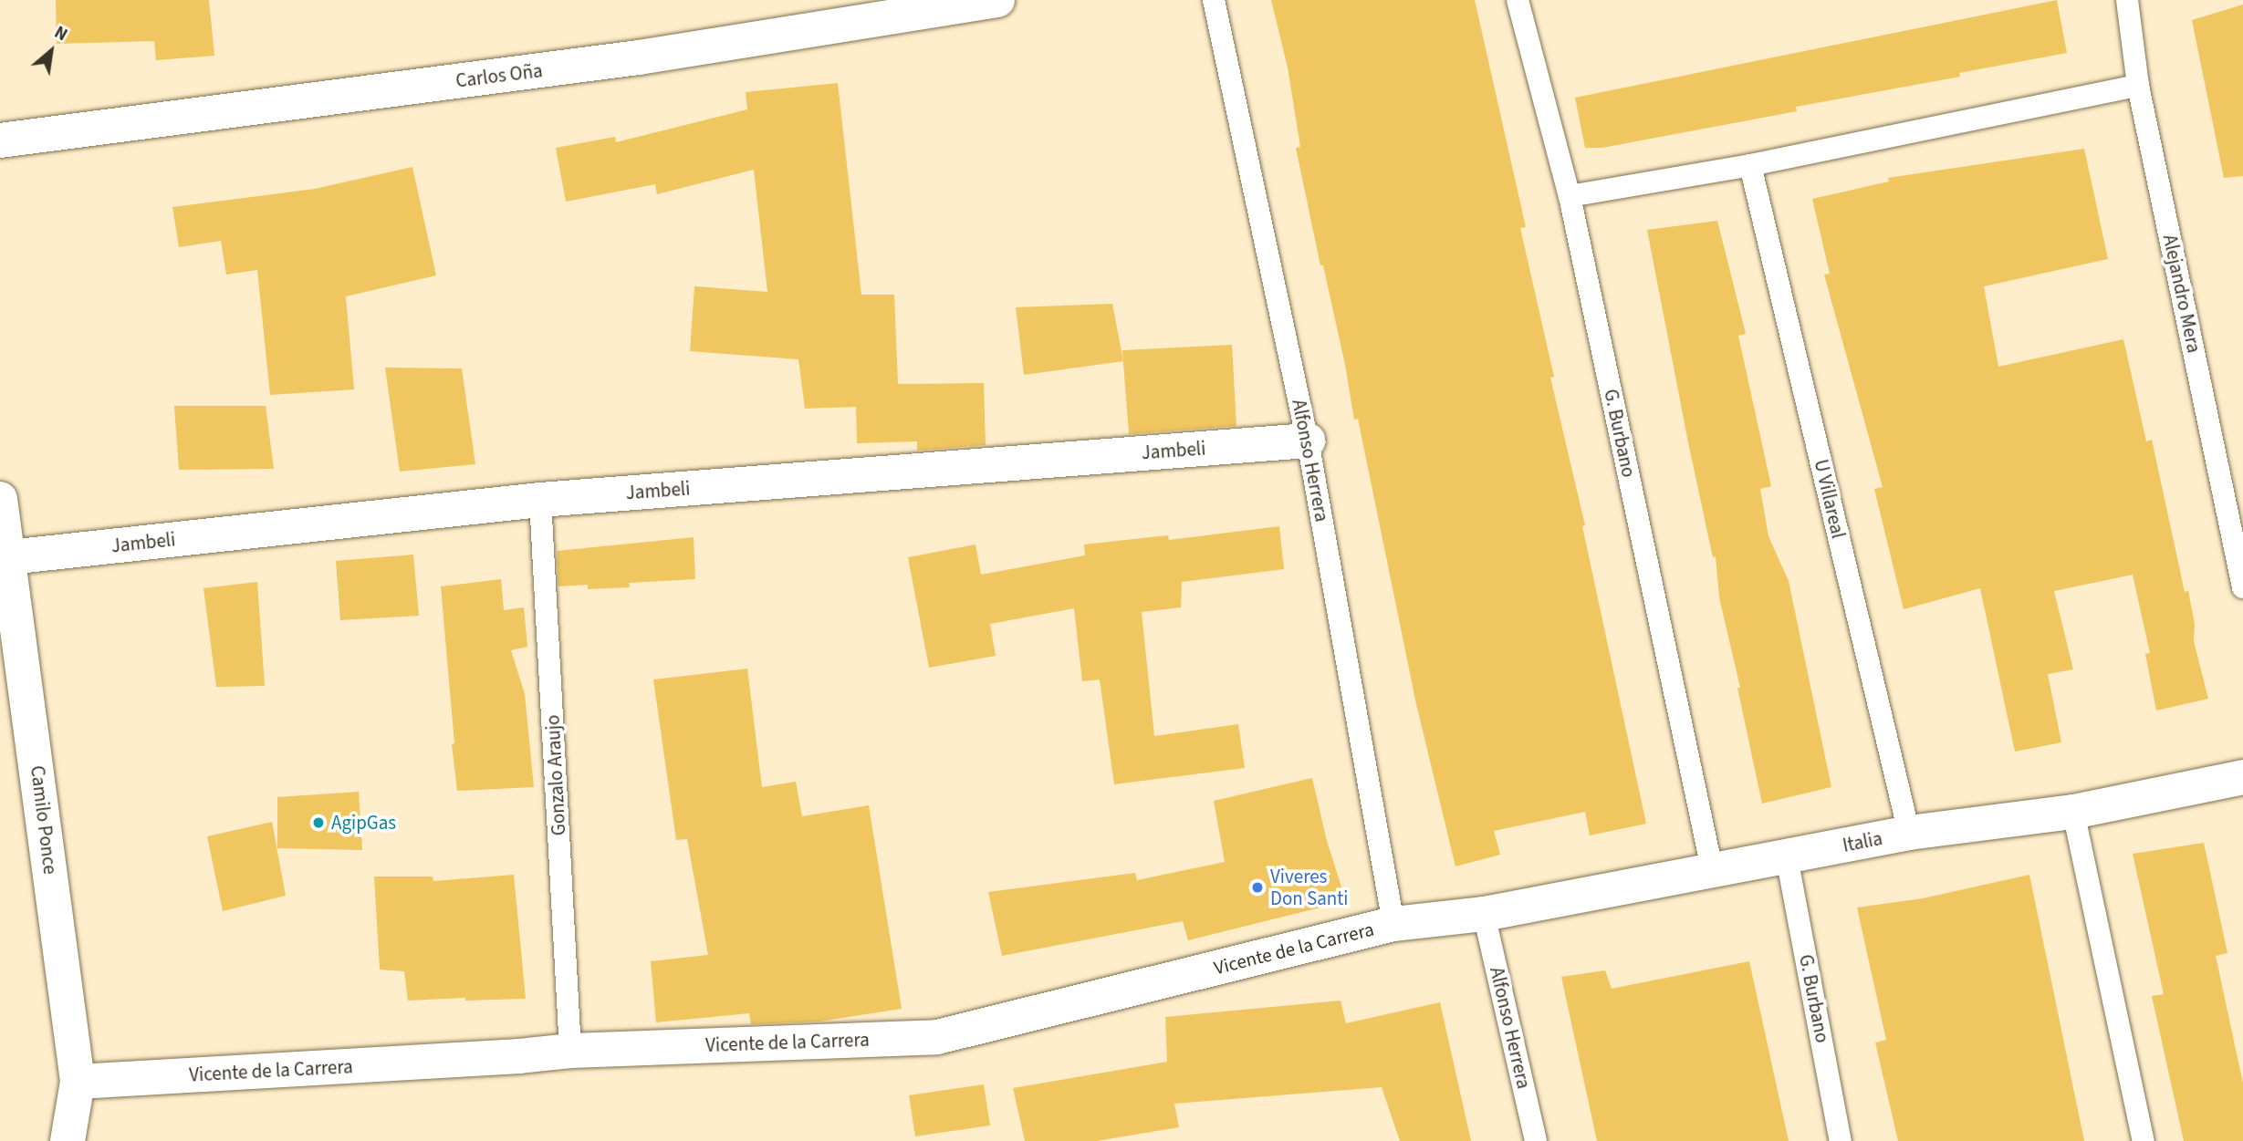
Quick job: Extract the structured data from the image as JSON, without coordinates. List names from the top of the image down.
{
  "streets": {
    "street": [
      "Carlos Oña",
      "Jambeli",
      "Camilo Ponce",
      "Italia",
      "Vicente de la Carrera"
    ],
    "lane": [
      "Alejandro Mera",
      "G. Burbano",
      "Alfonso Herrera",
      "U Villareal",
      "Gonzalo Araujo"
    ]
  },
  "crossings": [
    ["G. Burbano", "Italia"],
    ["Jambeli", "Alfonso Herrera"],
    ["Jambeli", "Gonzalo Araujo"],
    ["Jambeli", "Camilo Ponce"],
    ["Alfonso Herrera", "Italia"],
    ["Alfonso Herrera", "Vicente de la Carrera"],
    ["U Villareal", "Italia"],
    ["Gonzalo Araujo", "Vicente de la Carrera"],
    ["Camilo Ponce", "Vicente de la Carrera"],
    ["Italia", "Vicente de la Carrera"]
  ],
  "places": ["AgipGas", "Viveres Don Santi"],
  "north": "top right"
}
